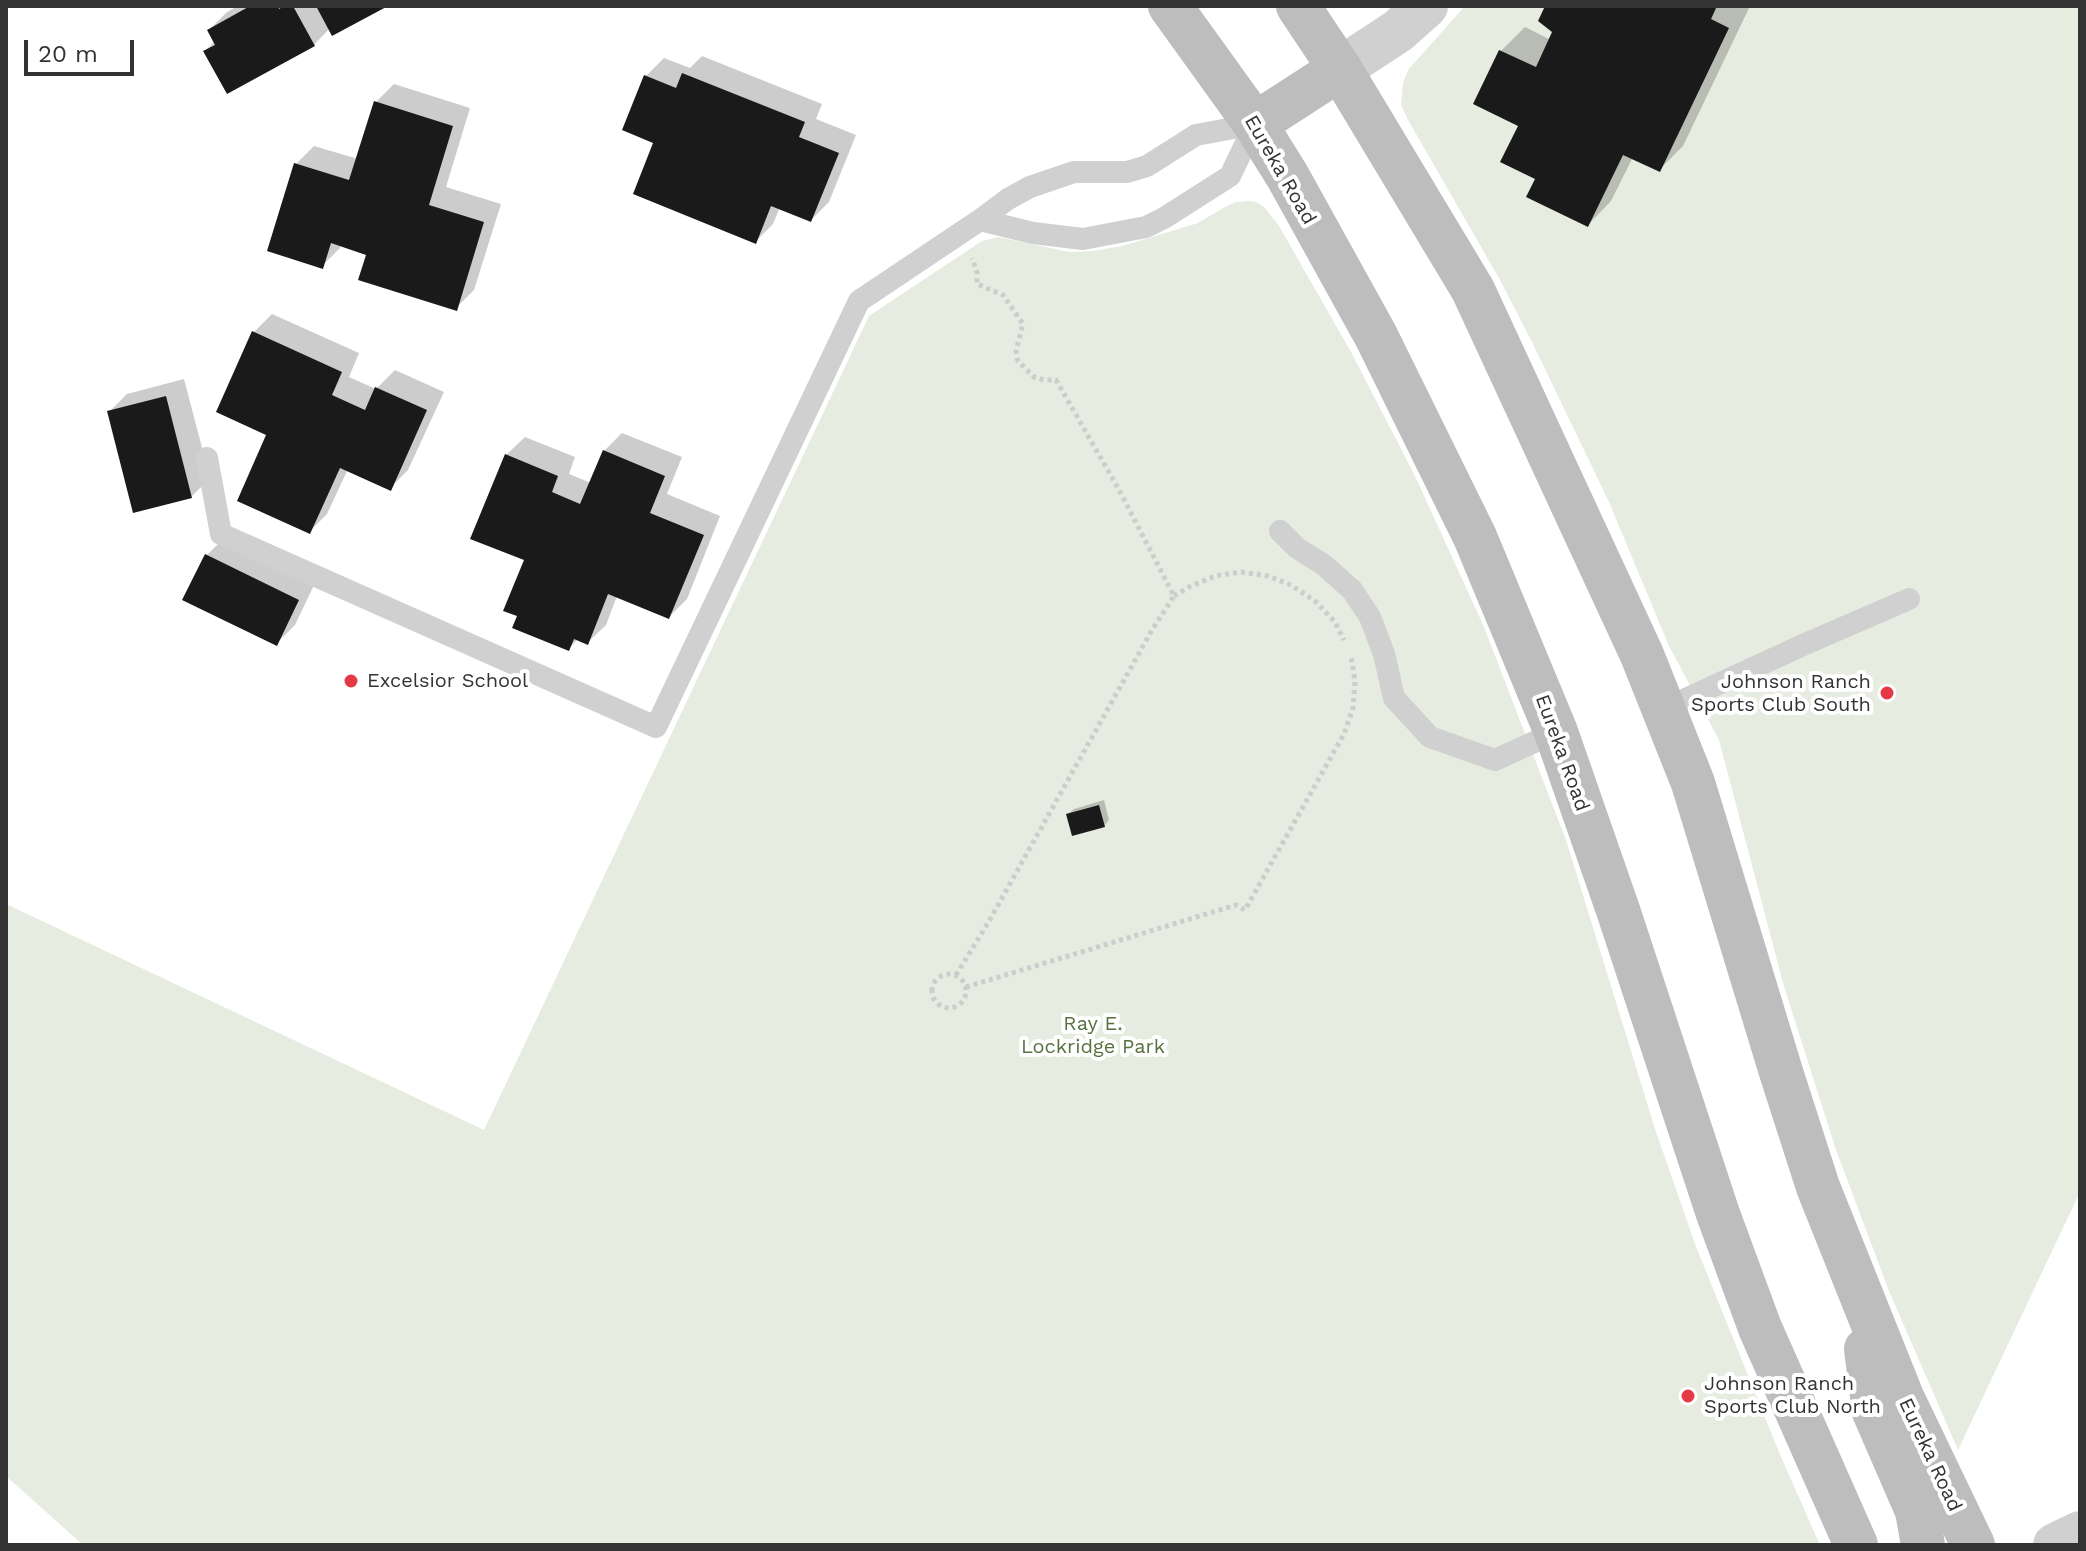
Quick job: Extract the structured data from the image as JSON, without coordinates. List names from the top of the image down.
{
  "streets": {
    "main road": ["Eureka Road"]
  },
  "parks": ["Ray E. Lockridge Park"],
  "places": ["Excelsior School", "Johnson Ranch Sports Club South", "Johnson Ranch Sports Club North"],
  "scale_bar": "20 m"
}
